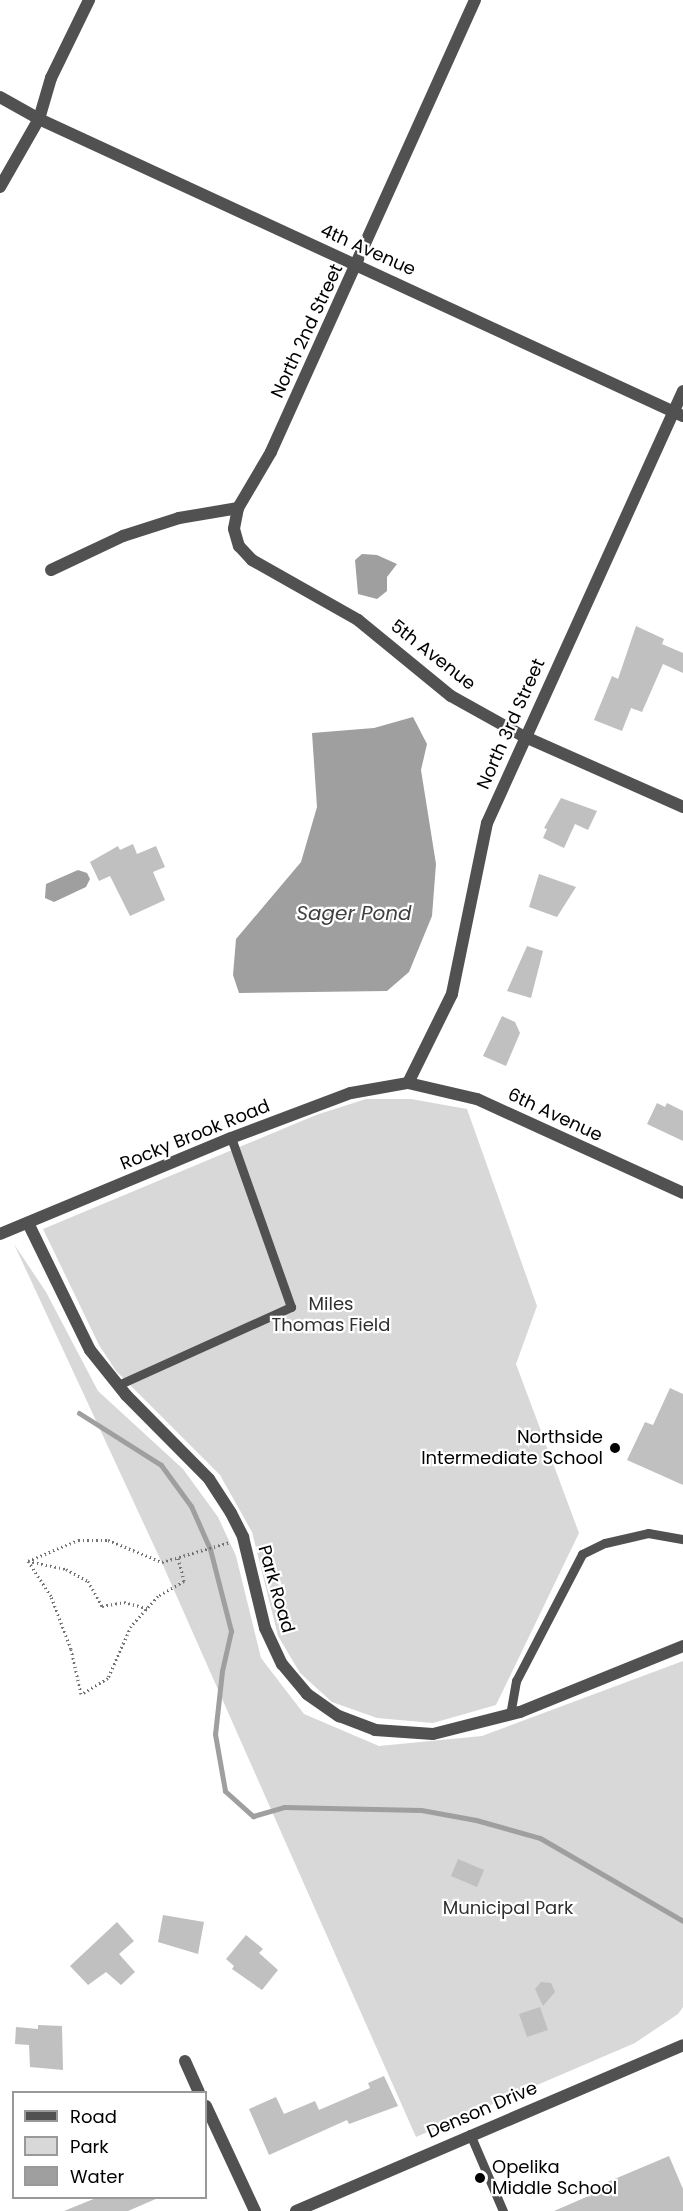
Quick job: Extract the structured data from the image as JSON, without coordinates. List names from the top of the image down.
{
  "streets": {
    "street": [
      "4th Avenue",
      "North 2nd Street",
      "5th Avenue",
      "North 3rd Street",
      "6th Avenue",
      "Rocky Brook Road",
      "Park Road",
      "Denson Drive"
    ]
  },
  "crossings": [
    ["4th Avenue", "North 2nd Street"],
    ["4th Avenue", "North 3rd Street"],
    ["North 2nd Street", "5th Avenue"],
    ["5th Avenue", "North 3rd Street"],
    ["North 3rd Street", "6th Avenue"],
    ["North 3rd Street", "Rocky Brook Road"],
    ["6th Avenue", "Rocky Brook Road"],
    ["Rocky Brook Road", "Park Road"]
  ],
  "water": ["Sager Pond"],
  "parks": ["Miles Thomas Field", "Municipal Park"],
  "places": ["Northside Intermediate School", "Opelika Middle School"],
  "legend": ["Road", "Park", "Water"]
}
